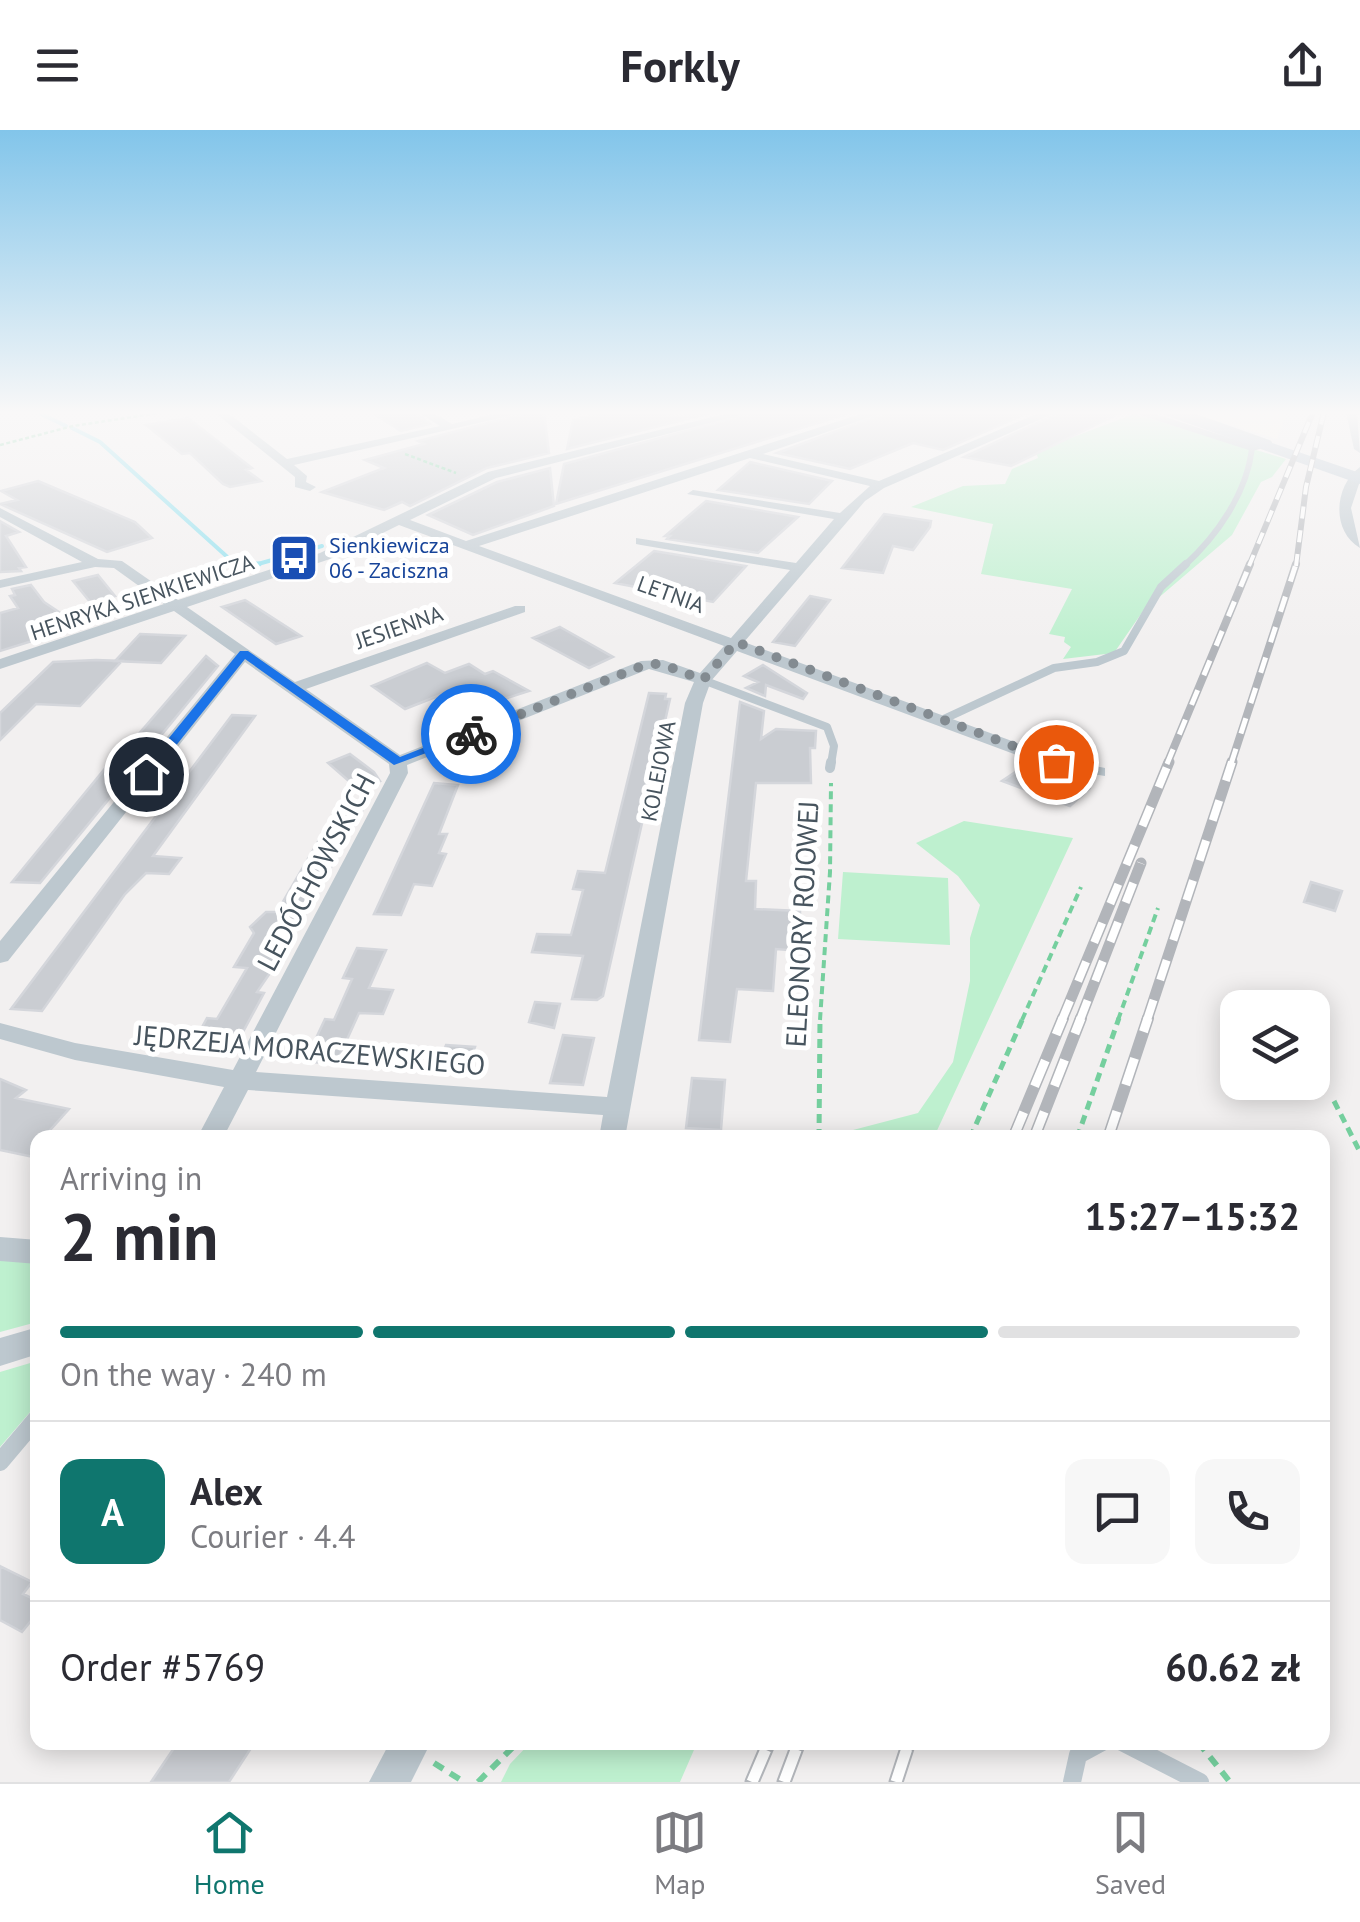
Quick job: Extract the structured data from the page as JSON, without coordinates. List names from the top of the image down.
{
  "streets": {
    "street": [
      "LETNIA",
      "HENRYKA SIENKIEWICZA",
      "JESIENNA",
      "KOLEJOWA",
      "LEDÓCHOWSKICH",
      "JĘDRZEJA MORACZEWSKIEGO"
    ],
    "lane": ["ELEONORY ROJOWEJ"]
  },
  "crossings": [
    ["LETNIA", "HENRYKA SIENKIEWICZA"],
    ["LETNIA", "KOLEJOWA"],
    ["KOLEJOWA", "LEDÓCHOWSKICH"],
    ["KOLEJOWA", "ELEONORY ROJOWEJ"],
    ["KOLEJOWA", "JĘDRZEJA MORACZEWSKIEGO"],
    ["LEDÓCHOWSKICH", "ELEONORY ROJOWEJ"],
    ["LEDÓCHOWSKICH", "JĘDRZEJA MORACZEWSKIEGO"]
  ],
  "places": {
    "bus stop": ["Sienkiewicza 06 - Zaciszna"]
  },
  "page": {
    "header": "Forkly",
    "heading": ["2 min", "Arriving in", "15:27–15:32"],
    "panel": [
      "Alex",
      "Courier · 4.4",
      "Order #5769",
      "60.62 zł"
    ],
    "bar": "On the way · 240 m",
    "round": "A",
    "tabs": ["Home", "Map", "Saved"]
  }
}
